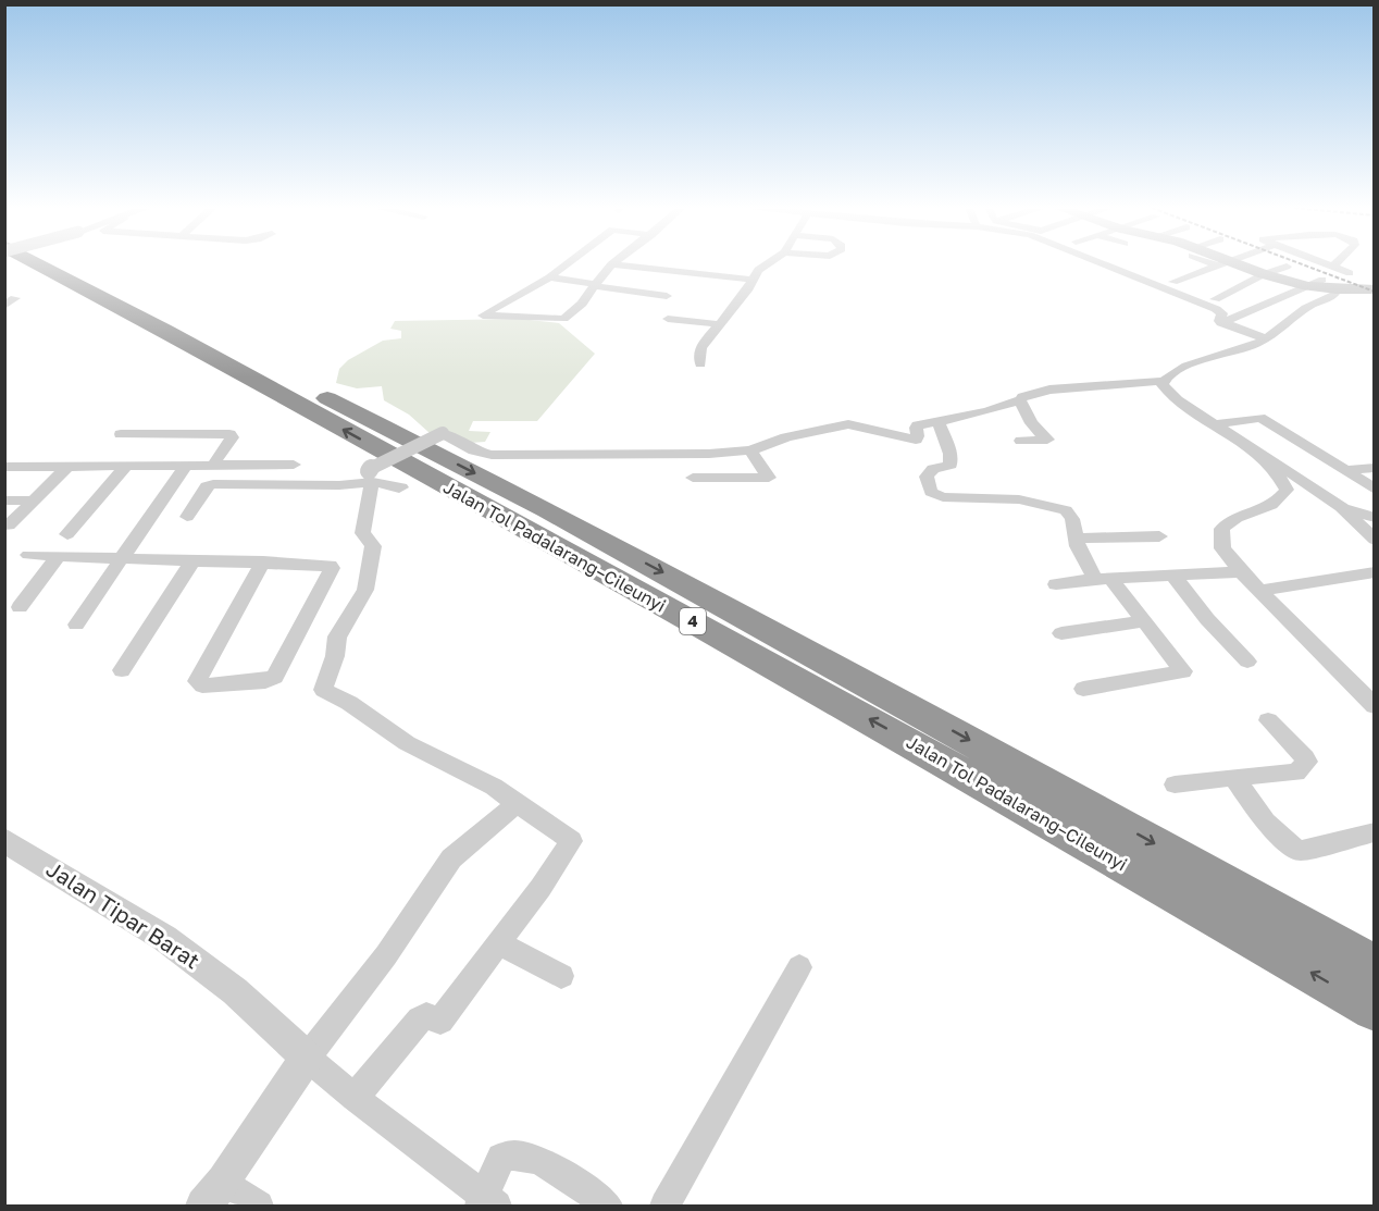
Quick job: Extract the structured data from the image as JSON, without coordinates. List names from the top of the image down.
{
  "streets": {
    "highway": ["Jalan Tol Padalarang–Cileunyi", "4"],
    "street": ["Jalan Tipar Barat"]
  }
}
